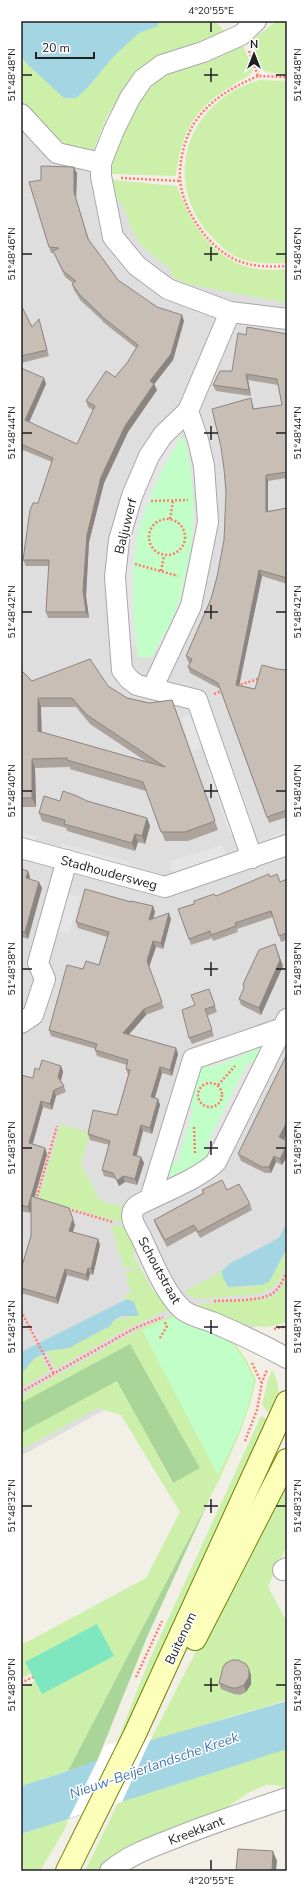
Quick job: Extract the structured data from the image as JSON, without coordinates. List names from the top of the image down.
{
  "streets": {
    "main road": ["Buitenom"],
    "street": [
      "Baljuwerf",
      "Stadhoudersweg",
      "Schoutstraat",
      "Kreekkant"
    ]
  },
  "water": ["Nieuw-Beijerlandsche Kreek"],
  "scale_bar": "20 m",
  "north": "top",
  "coordinates": [
    "4°20'55\"E",
    "51°48'48\"N",
    "51°48'46\"N",
    "51°48'44\"N",
    "51°48'42\"N",
    "51°48'40\"N",
    "51°48'38\"N",
    "51°48'36\"N",
    "51°48'34\"N",
    "51°48'32\"N",
    "51°48'30\"N"
  ]
}
